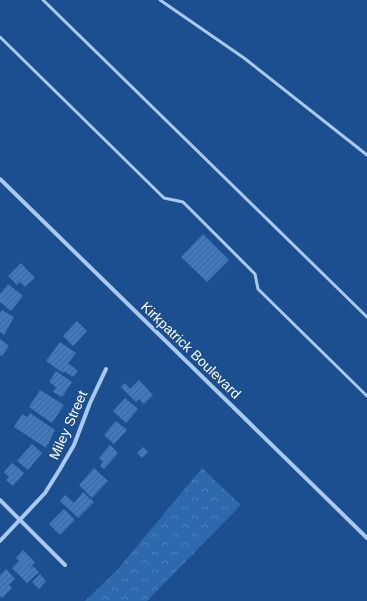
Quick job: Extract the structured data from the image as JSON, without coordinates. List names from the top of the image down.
{
  "streets": {
    "street": ["Kirkpatrick Boulevard", "Miley Street"]
  }
}
